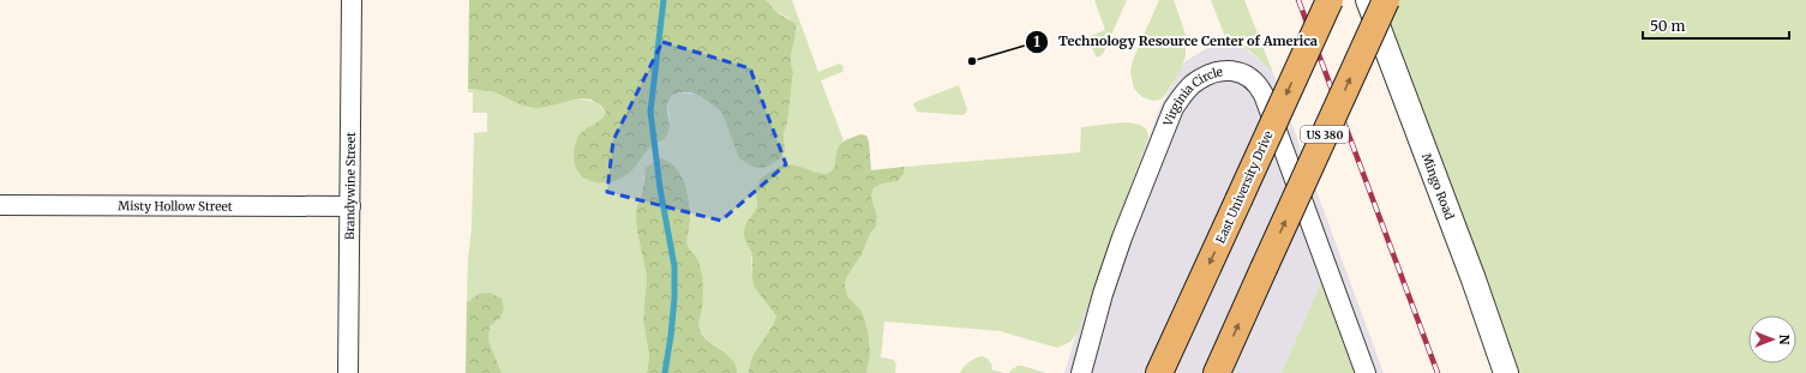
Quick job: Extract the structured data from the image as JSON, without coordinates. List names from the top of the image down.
{
  "streets": {
    "main road": ["US 380", "East University Drive"],
    "street": [
      "Virginia Circle",
      "Mingo Road",
      "Brandywine Street",
      "Misty Hollow Street"
    ]
  },
  "crossings": [
    ["Brandywine Street", "Misty Hollow Street"]
  ],
  "places": ["Technology Resource Center of America"],
  "scale_bar": "50 m",
  "north": "right"
}
